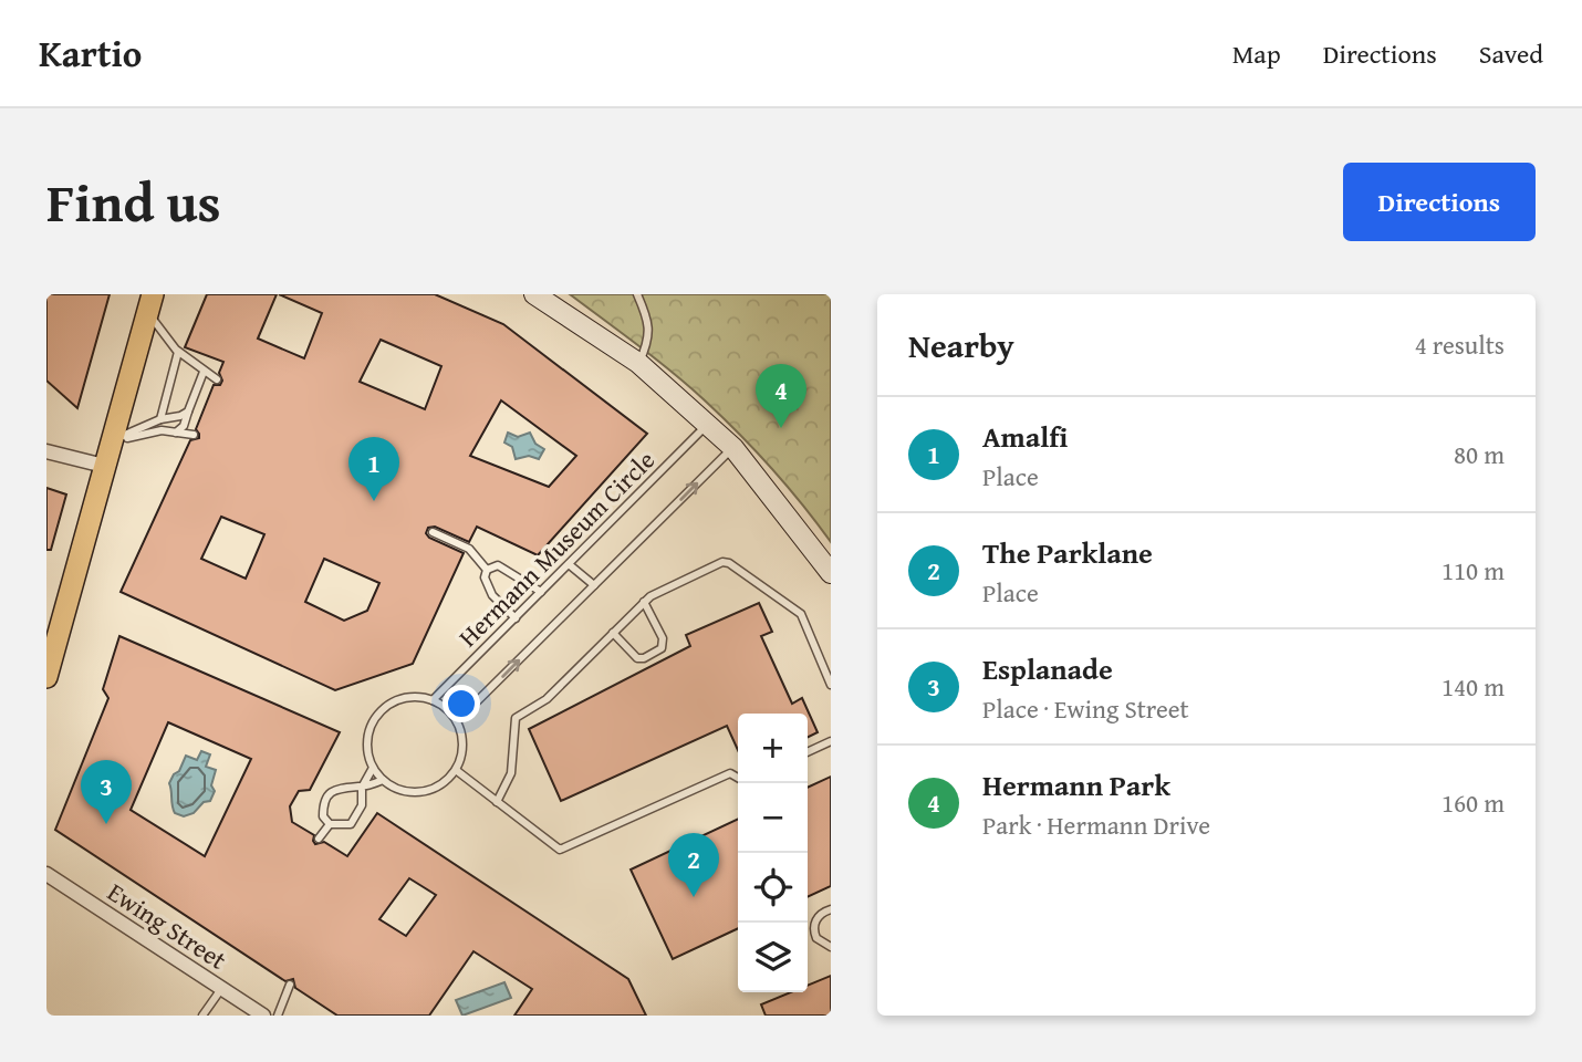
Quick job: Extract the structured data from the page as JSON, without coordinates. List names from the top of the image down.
{
  "streets": {
    "street": ["Ewing Street"],
    "lane": ["Hermann Museum Circle"]
  },
  "page": {
    "header": "Kartio",
    "nav": ["Map", "Directions", "Saved"],
    "title": "Find us",
    "buttons": "Directions",
    "heading": ["Nearby", "4 results"],
    "pins": [
      "4",
      "1",
      "3",
      "2"
    ],
    "list": [
      {
        "mark": "1",
        "name": "Amalfi",
        "note": "Place",
        "value": "80 m"
      },
      {
        "mark": "2",
        "name": "The Parklane",
        "note": "Place",
        "value": "110 m"
      },
      {
        "mark": "3",
        "name": "Esplanade",
        "note": "Place · Ewing Street",
        "value": "140 m"
      },
      {
        "mark": "4",
        "name": "Hermann Park",
        "note": "Park · Hermann Drive",
        "value": "160 m"
      }
    ],
    "map_buttons": ["+", "−"]
  }
}
